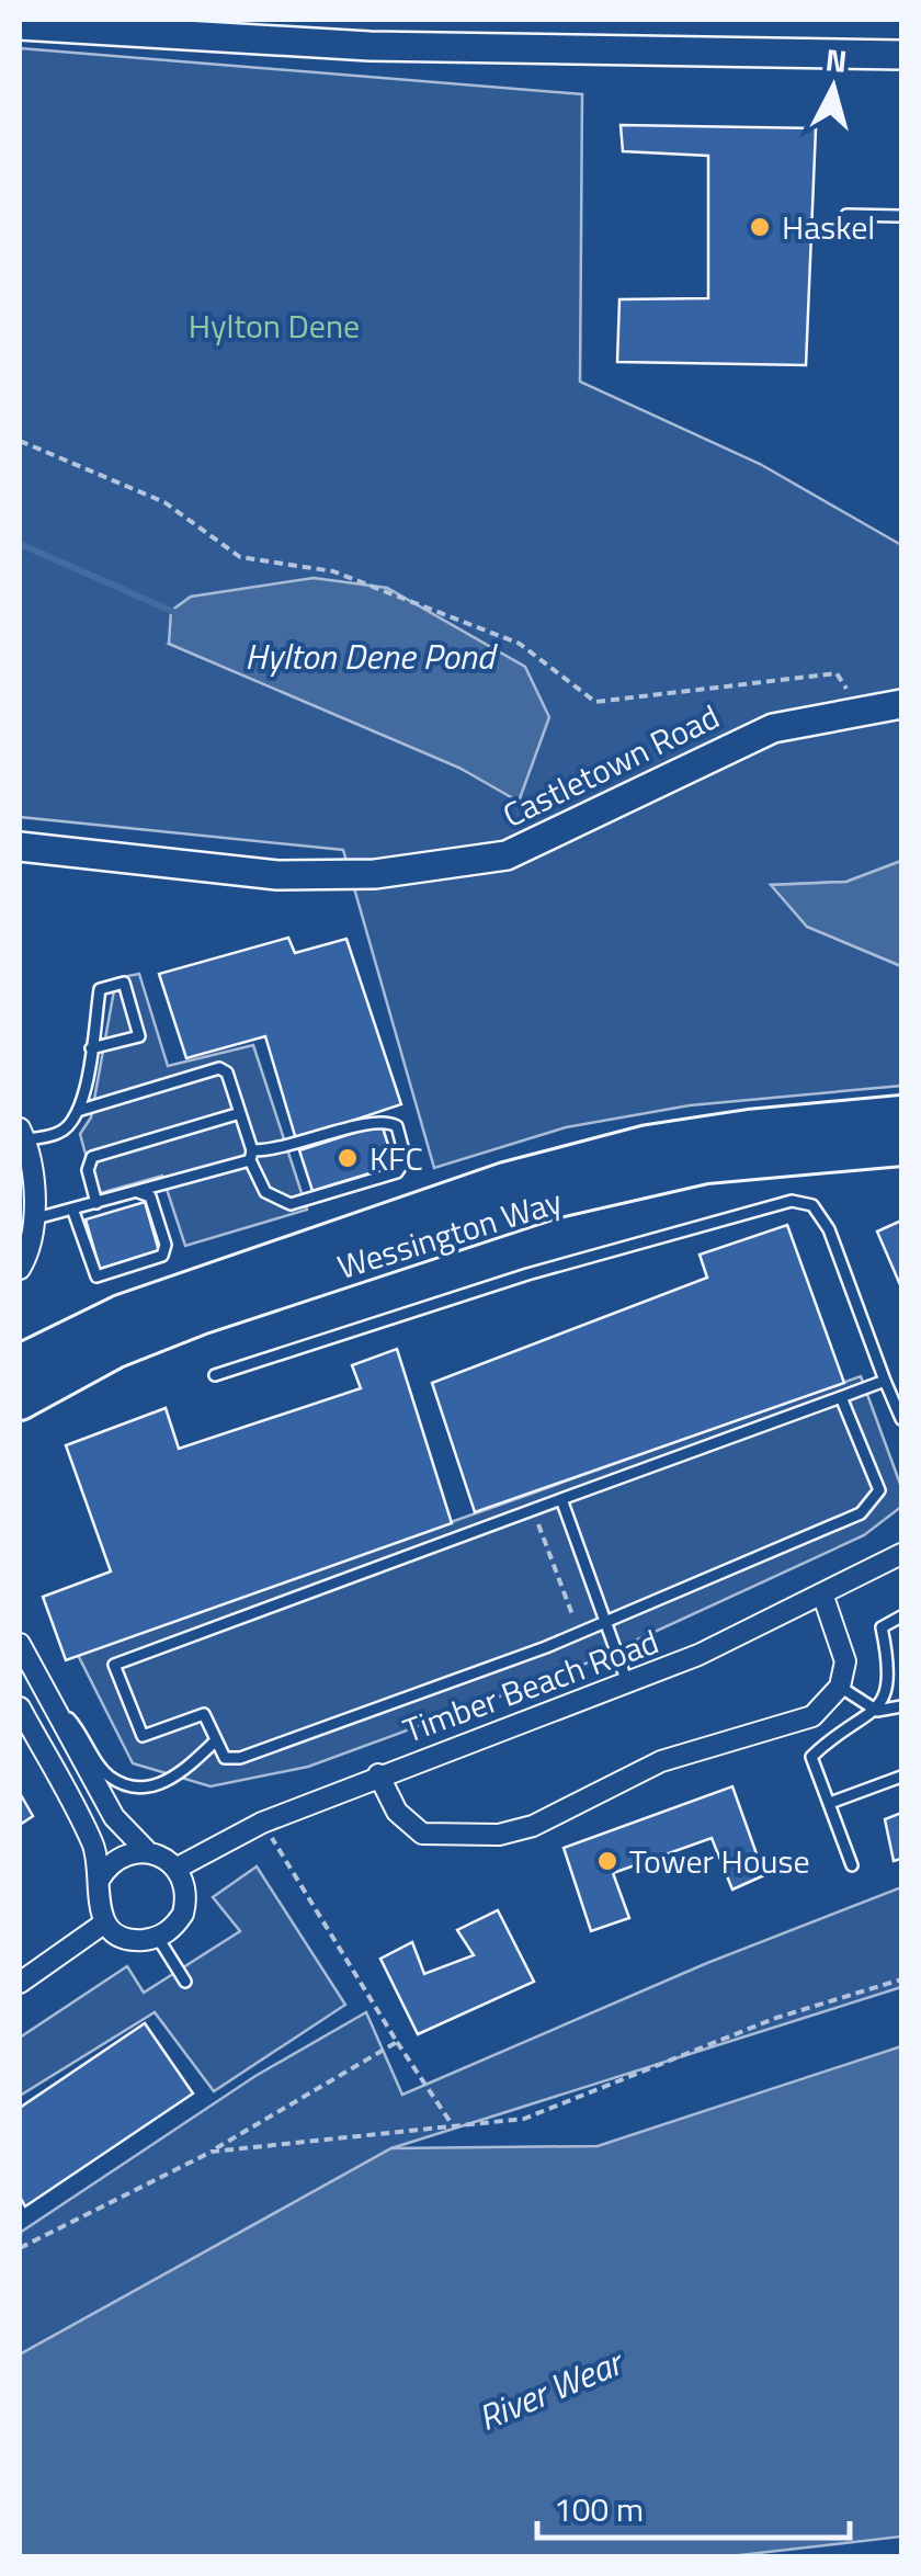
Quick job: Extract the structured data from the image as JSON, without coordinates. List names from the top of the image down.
{
  "streets": {
    "highway": ["Wessington Way"],
    "street": ["Castletown Road", "Timber Beach Road"]
  },
  "water": ["Hylton Dene Pond", "River Wear"],
  "parks": ["Hylton Dene"],
  "places": ["Haskel", "KFC", "Tower House"],
  "scale_bar": "100 m",
  "north": "top"
}
